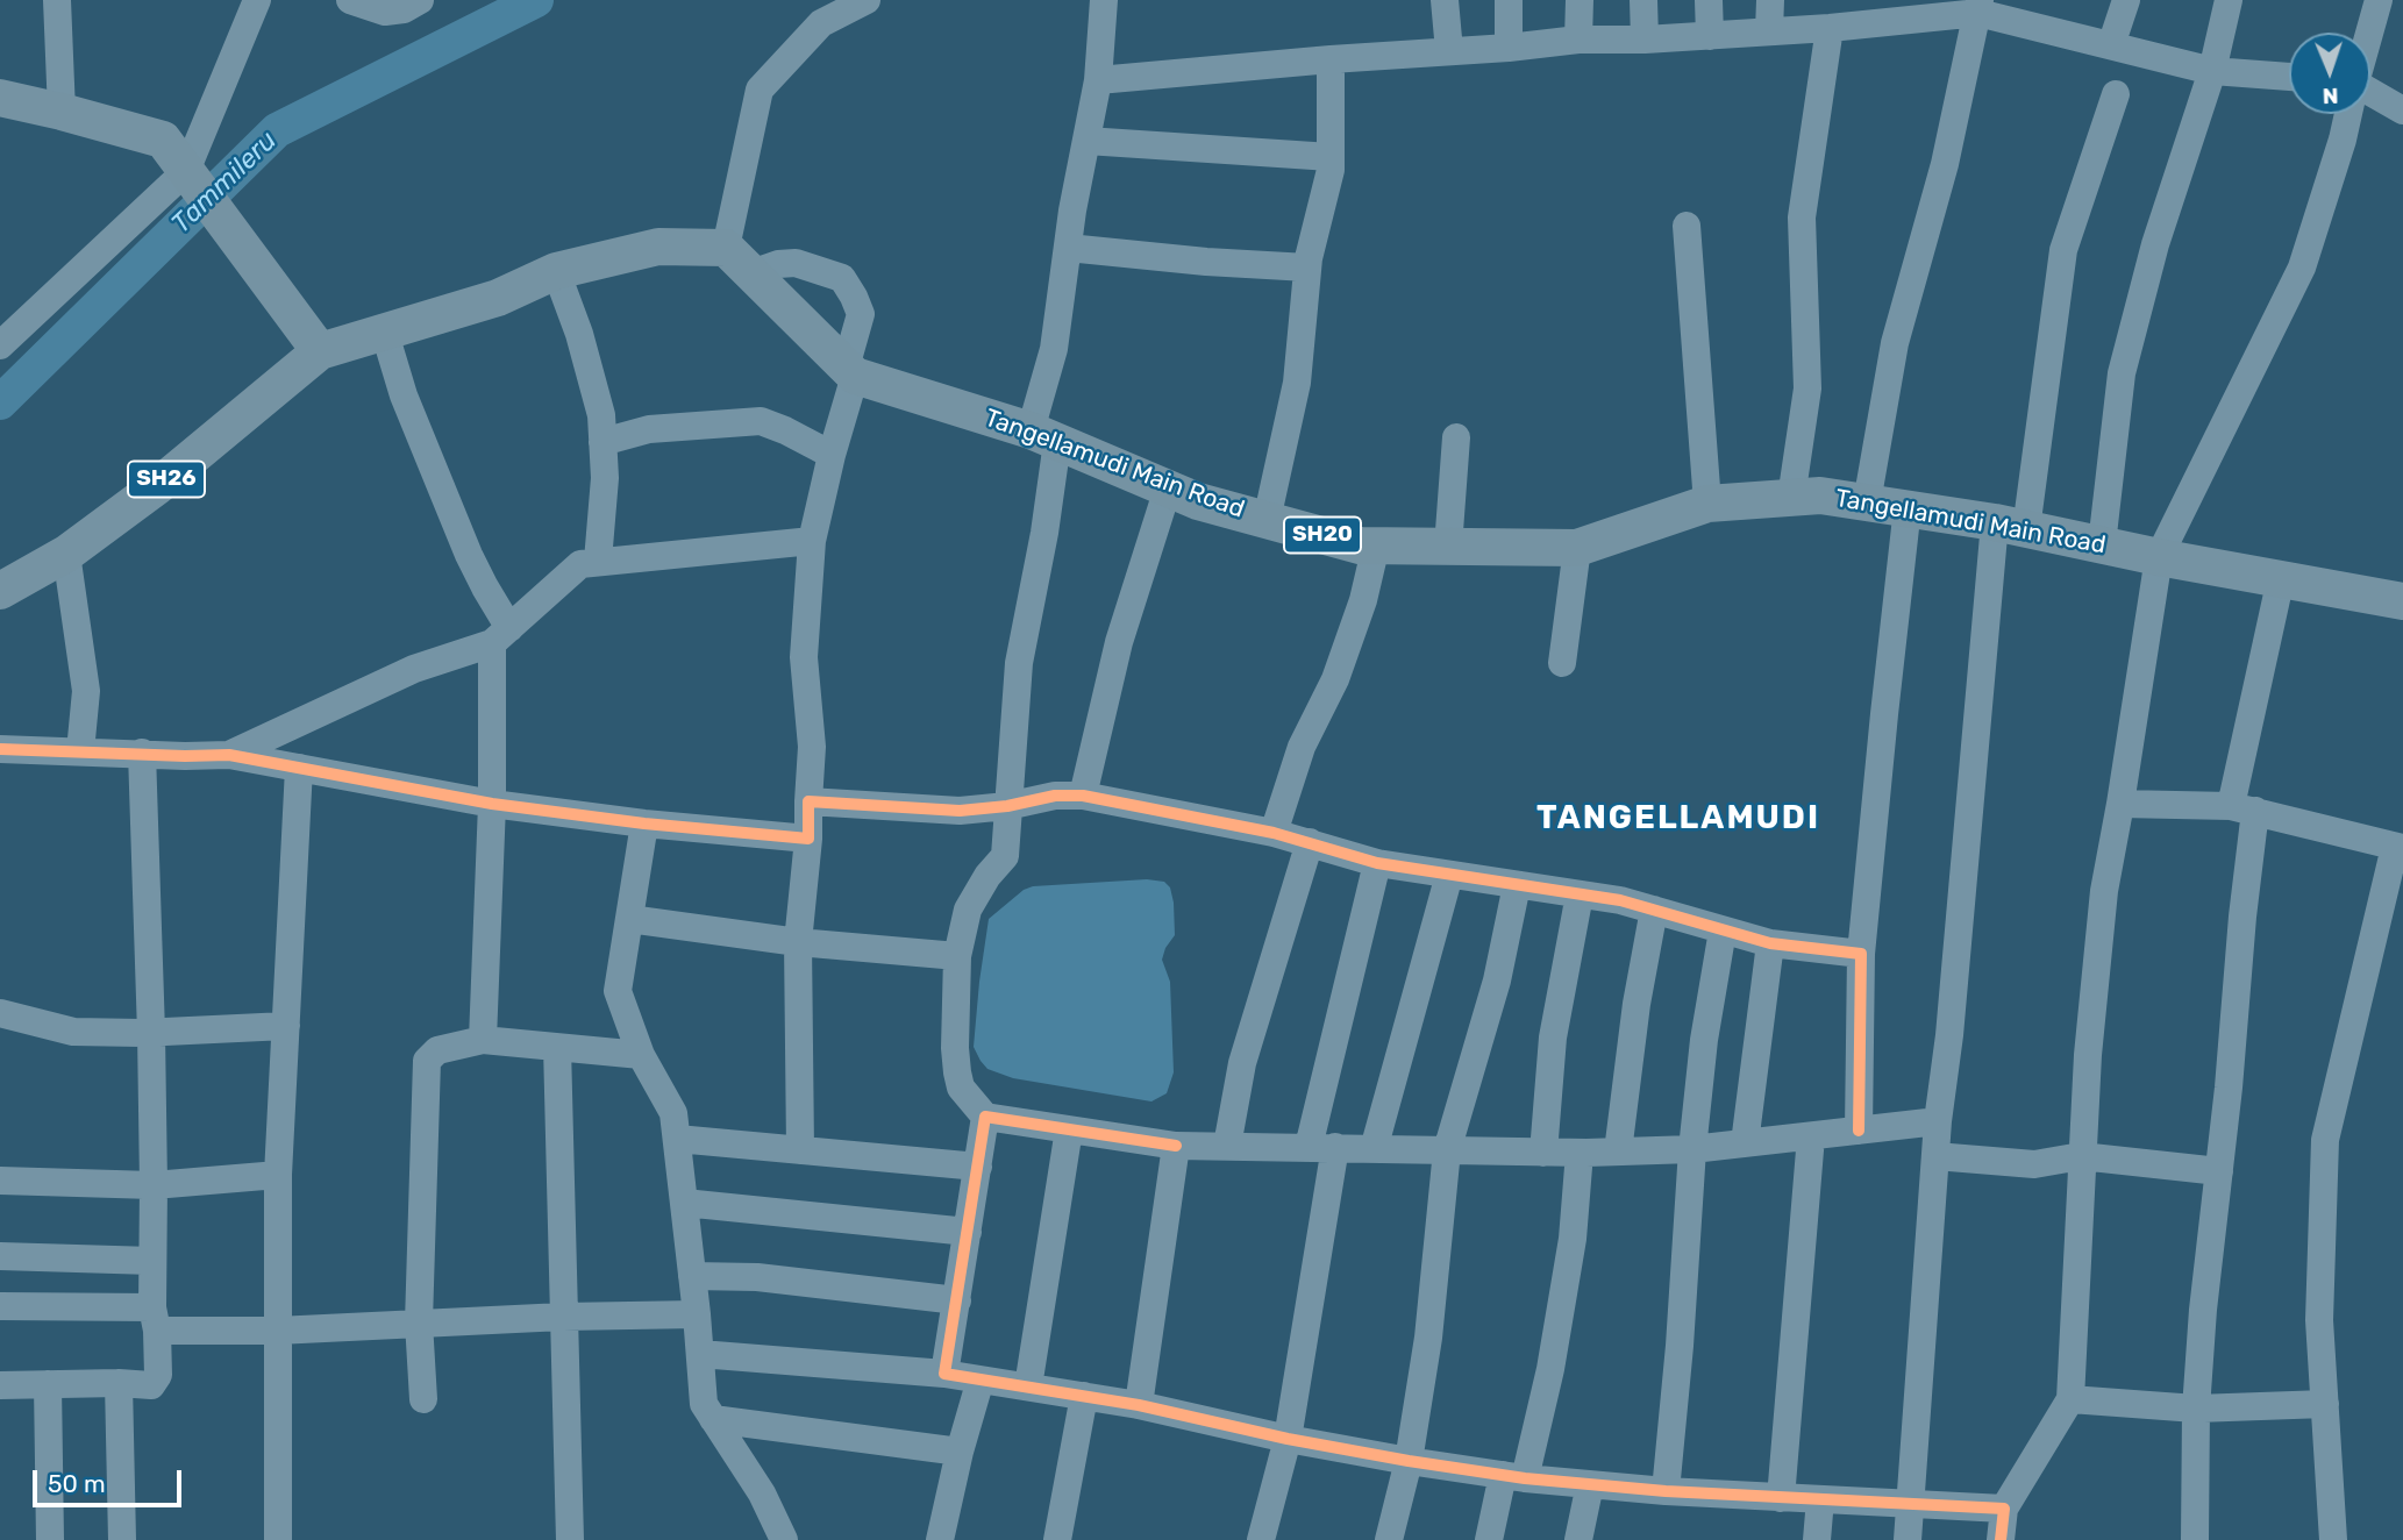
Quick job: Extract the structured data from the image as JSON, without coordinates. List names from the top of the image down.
{
  "streets": {
    "main road": ["Tangellamudi Main Road", "SH26", "SH20"]
  },
  "districts": ["TANGELLAMUDI"],
  "water": ["Tammileru"],
  "scale_bar": "50 m",
  "north": "bottom"
}
